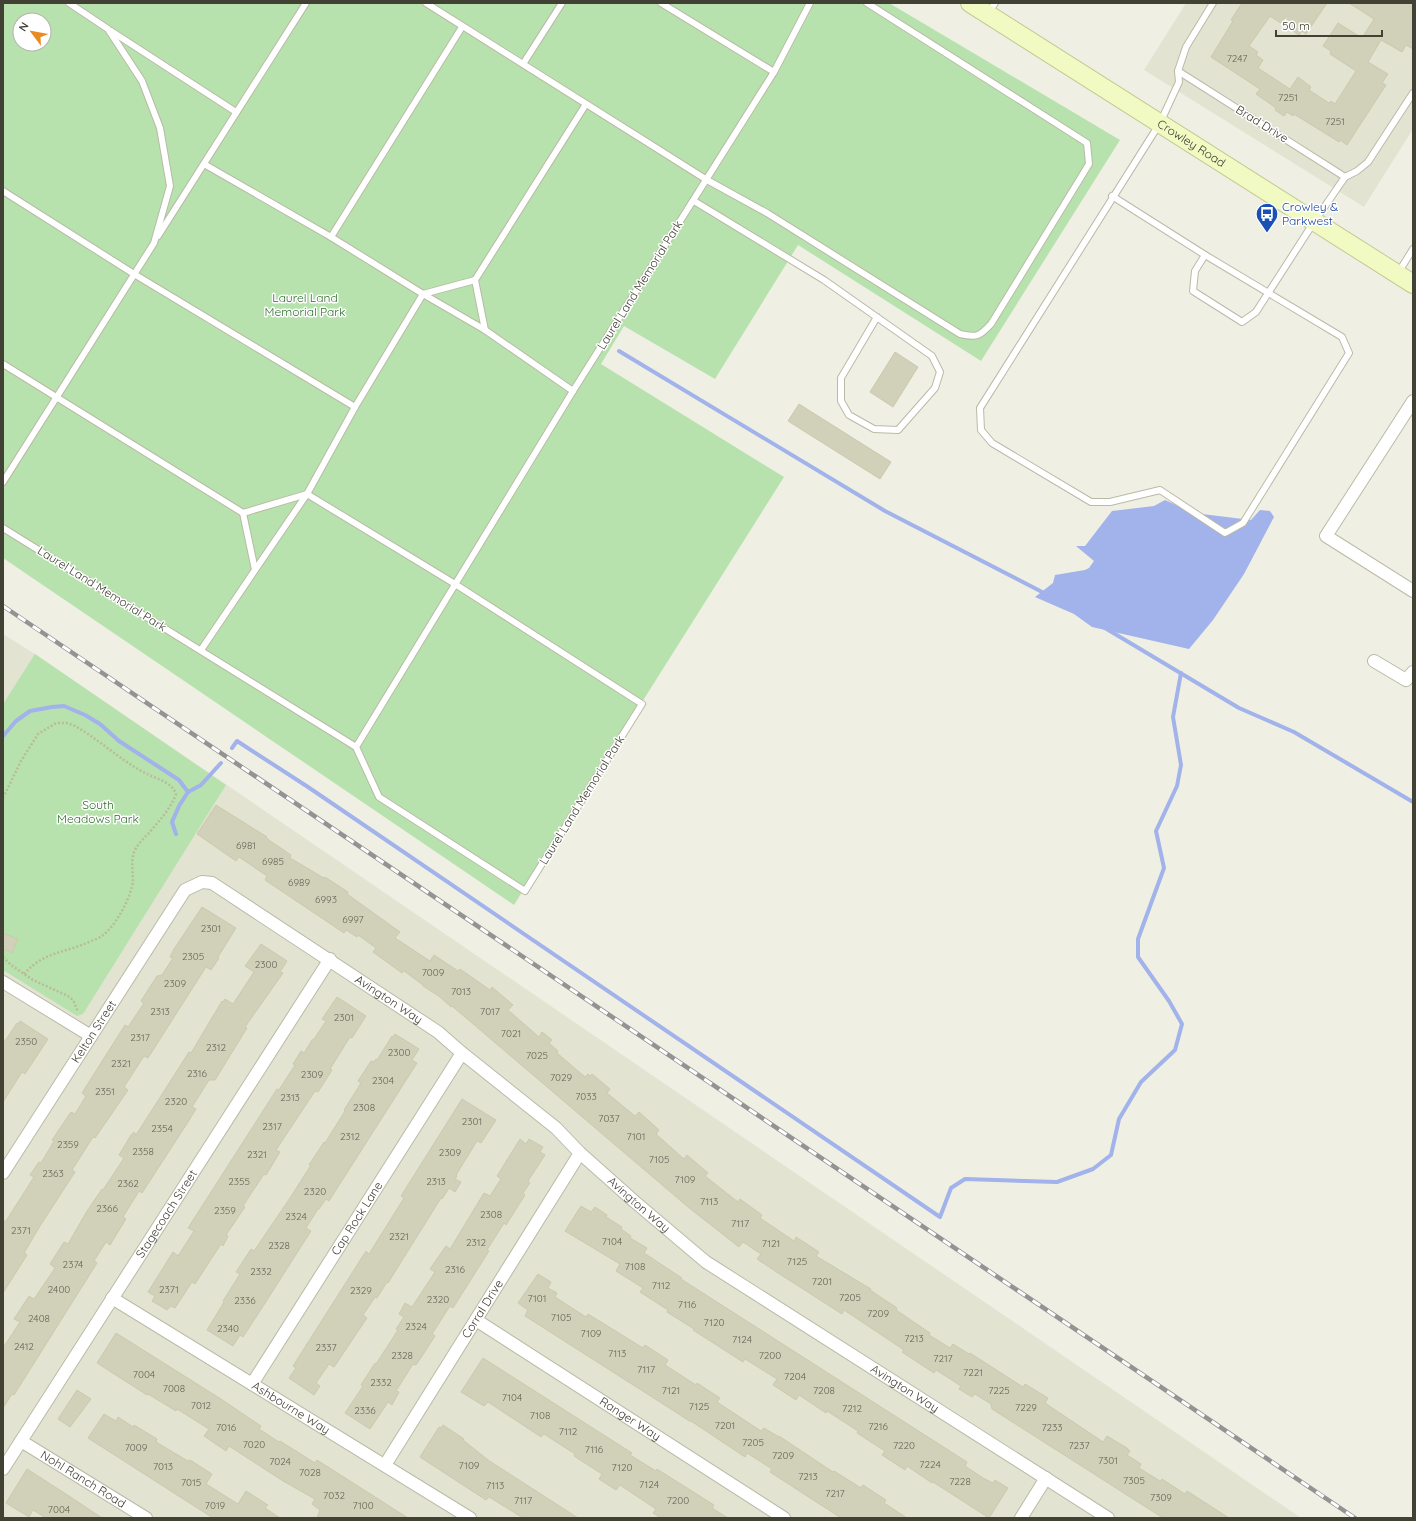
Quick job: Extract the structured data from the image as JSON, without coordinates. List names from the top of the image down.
{
  "streets": {
    "main road": ["Crowley Road"],
    "street": [
      "Avington Way",
      "Kelton Street",
      "Stagecoach Street",
      "Cap Rock Lane",
      "Corral Drive",
      "Ashbourne Way",
      "Ranger Way",
      "Nohl Ranch Road"
    ],
    "lane": ["Brad Drive", "Laurel Land Memorial Park"]
  },
  "crossings": [
    ["Avington Way", "Kelton Street"],
    ["Avington Way", "Stagecoach Street"],
    ["Avington Way", "Cap Rock Lane"],
    ["Avington Way", "Corral Drive"],
    ["Stagecoach Street", "Ashbourne Way"],
    ["Stagecoach Street", "Nohl Ranch Road"],
    ["Cap Rock Lane", "Ashbourne Way"],
    ["Corral Drive", "Ashbourne Way"],
    ["Corral Drive", "Ranger Way"]
  ],
  "parks": ["Laurel Land Memorial Park", "South Meadows Park"],
  "places": {
    "bus stop": ["Crowley & Parkwest"]
  },
  "house_numbers": [
    "7247",
    "7251",
    "7251",
    "6981",
    "6985",
    "6989",
    "6993",
    "6997",
    "2301",
    "2305",
    "2300",
    "7009",
    "2309",
    "7013",
    "2313",
    "7017",
    "2301",
    "7021",
    "2317",
    "2350",
    "2312",
    "2300",
    "7025",
    "2321",
    "2316",
    "2309",
    "7029",
    "2304",
    "2351",
    "7033",
    "2313",
    "2320",
    "2308",
    "7037",
    "2301",
    "2317",
    "2354",
    "2312",
    "7101",
    "2359",
    "2358",
    "2309",
    "2321",
    "7105",
    "2363",
    "7109",
    "2355",
    "2313",
    "2362",
    "2320",
    "7113",
    "2366",
    "2359",
    "2308",
    "2324",
    "7117",
    "2371",
    "2321",
    "7104",
    "2312",
    "7121",
    "2328",
    "7125",
    "2374",
    "7108",
    "2316",
    "2332",
    "7201",
    "7112",
    "2400",
    "2371",
    "2329",
    "7205",
    "7101",
    "2320",
    "2336",
    "7116",
    "7209",
    "7105",
    "2408",
    "7120",
    "2324",
    "2340",
    "7109",
    "7213",
    "7124",
    "2412",
    "2337",
    "7113",
    "2328",
    "7200",
    "7217",
    "7117",
    "7221",
    "7004",
    "7204",
    "2332",
    "7008",
    "7121",
    "7208",
    "7225",
    "7104",
    "7012",
    "7125",
    "7229",
    "7212",
    "2336",
    "7108",
    "7201",
    "7216",
    "7016",
    "7233",
    "7112",
    "7205",
    "7020",
    "7220",
    "7237",
    "7009",
    "7116",
    "7209",
    "7301",
    "7024",
    "7224",
    "7109",
    "7013",
    "7120",
    "7028",
    "7213",
    "7305",
    "7228",
    "7015",
    "7124",
    "7113",
    "7217",
    "7032",
    "7309",
    "7117",
    "7200",
    "7019",
    "7100",
    "7004"
  ],
  "scale_bar": "50 m",
  "north": "top left"
}
